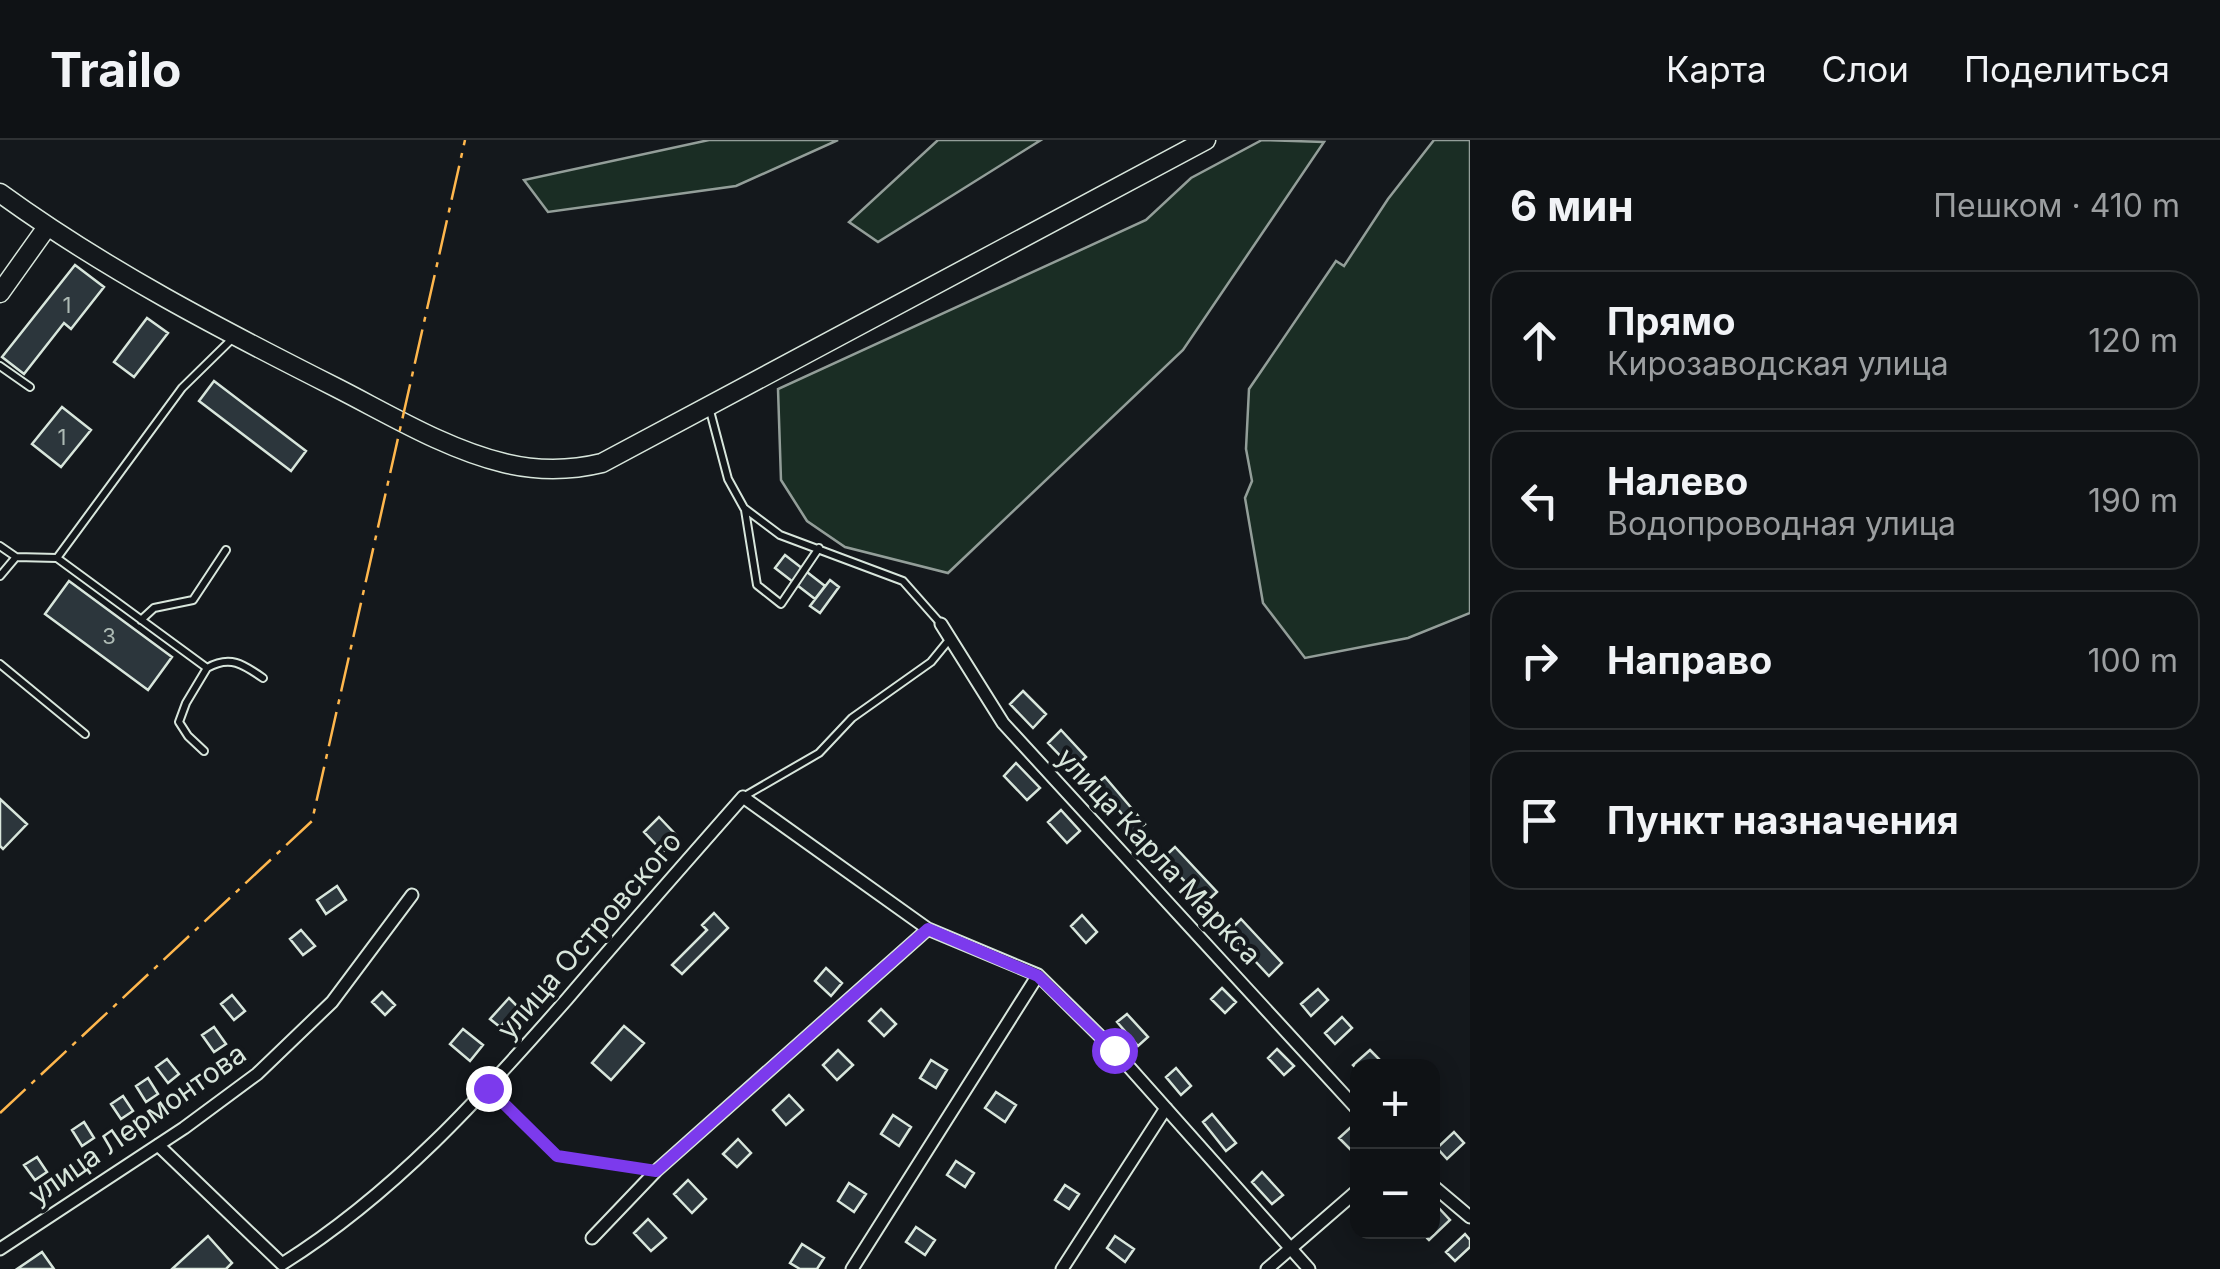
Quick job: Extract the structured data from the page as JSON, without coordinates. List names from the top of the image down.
{
  "streets": {
    "street": ["улица Карла Маркса", "улица Островского", "улица Лермонтова"]
  },
  "crossings": [
    ["улица Островского", "улица Лермонтова"]
  ],
  "house_numbers": ["1", "1", "3"],
  "page": {
    "header": "Trailo",
    "nav": ["Карта", "Слои", "Поделиться"],
    "heading": ["6 мин", "Пешком · 410 m"],
    "list": [
      ["Прямо", "Кирозаводская улица", "120 m"],
      ["Налево", "Водопроводная улица", "190 m"],
      ["Направо", "100 m"],
      "Пункт назначения"
    ],
    "map_buttons": ["+", "−"]
  }
}
